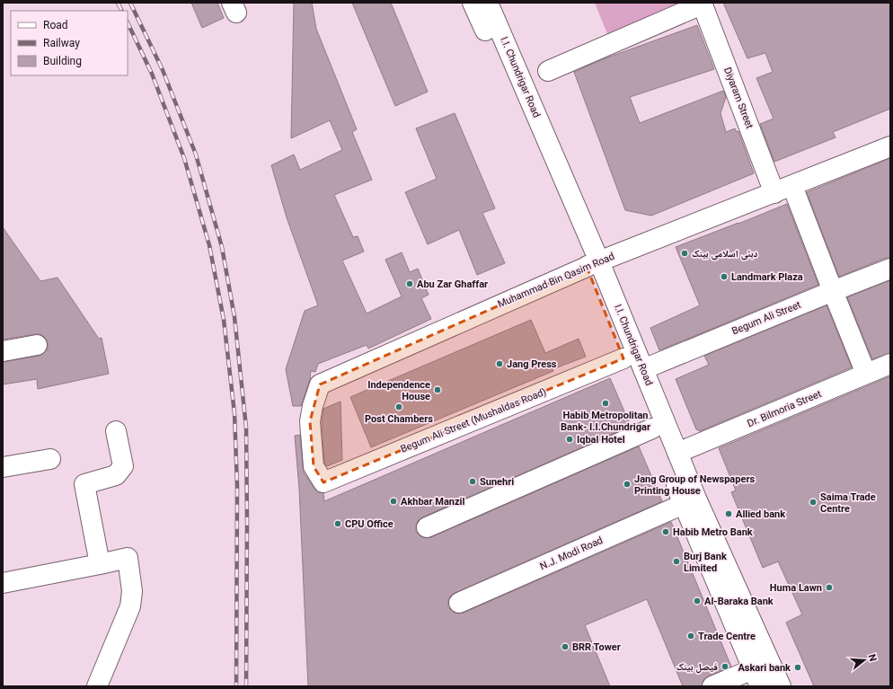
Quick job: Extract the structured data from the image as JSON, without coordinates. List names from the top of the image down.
{
  "streets": {
    "street": [
      "I.I. Chundrigar Road",
      "Diyaram Street",
      "Muhammad Bin Qasim Road",
      "Begum Ali Street",
      "Dr. Bilmoria Street",
      "Begum Ali Street (Mushaldas Road)",
      "N.J. Modi Road"
    ]
  },
  "crossings": [
    ["I.I. Chundrigar Road", "Muhammad Bin Qasim Road"],
    ["I.I. Chundrigar Road", "Begum Ali Street"],
    ["I.I. Chundrigar Road", "Dr. Bilmoria Street"],
    ["I.I. Chundrigar Road", "Begum Ali Street (Mushaldas Road)"],
    ["I.I. Chundrigar Road", "N.J. Modi Road"],
    ["Diyaram Street", "Muhammad Bin Qasim Road"],
    ["Diyaram Street", "Begum Ali Street"],
    ["Diyaram Street", "Dr. Bilmoria Street"],
    ["Muhammad Bin Qasim Road", "Begum Ali Street (Mushaldas Road)"]
  ],
  "places": [
    "دبئی اسلامی بینک",
    "Landmark Plaza",
    "Abu Zar Ghaffar",
    "Jang Press",
    "Independence House",
    "Habib Metropolitan Bank- I.I.Chundrigar",
    "Post Chambers",
    "Iqbal Hotel",
    "Sunehri",
    "Jang Group of Newspapers Printing House",
    "Akhbar Manzil",
    "Saima Trade Centre",
    "Allied bank",
    "CPU Office",
    "Habib Metro Bank",
    "Burj Bank Limited",
    "Huma Lawn",
    "Al-Baraka Bank",
    "Trade Centre",
    "BRR Tower",
    "فیصل بینک",
    "Askari bank"
  ],
  "legend": ["Road", "Railway", "Building"],
  "north": "right"
}
